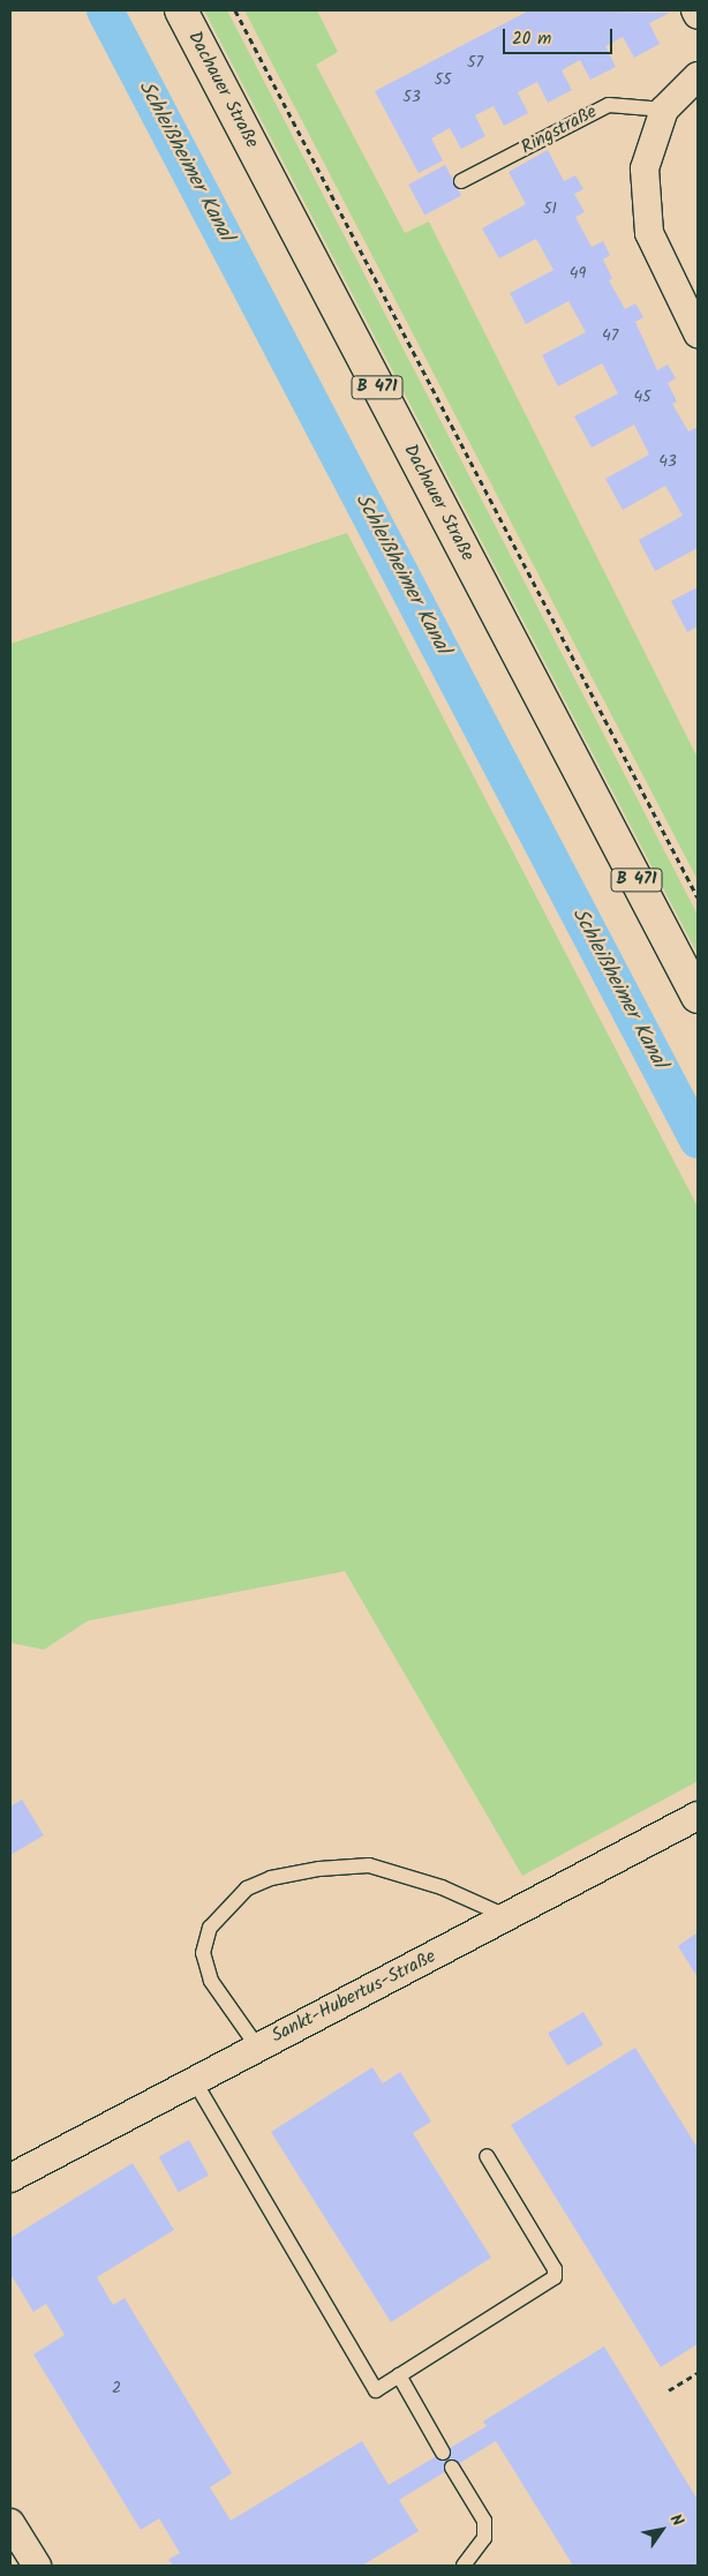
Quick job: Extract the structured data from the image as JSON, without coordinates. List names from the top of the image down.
{
  "streets": {
    "main road": ["Dachauer Straße", "B 471"],
    "street": ["Sankt-Hubertus-Straße"],
    "lane": ["Ringstraße"]
  },
  "water": ["Schleißheimer Kanal"],
  "house_numbers": [
    "57",
    "55",
    "53",
    "51",
    "49",
    "47",
    "45",
    "43",
    "2"
  ],
  "scale_bar": "20 m",
  "north": "top right"
}
